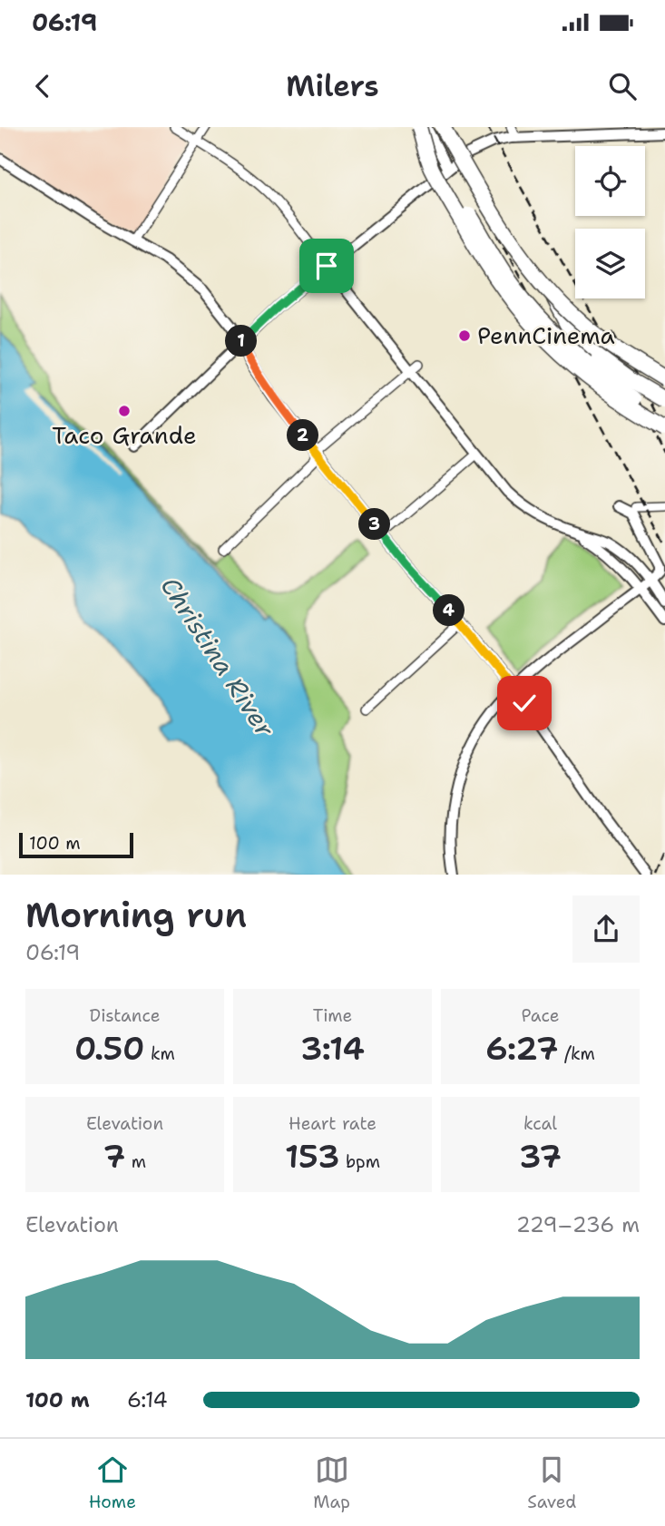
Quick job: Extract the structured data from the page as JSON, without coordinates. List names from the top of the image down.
{
  "water": ["Christina River"],
  "places": ["PennCinema", "Taco Grande"],
  "scale_bar": "100 m",
  "page": {
    "status": "06:19",
    "header": "Milers",
    "pins": [
      "1",
      "2",
      "3",
      "4"
    ],
    "scale": "100 m",
    "heading": ["Morning run", "06:19"],
    "stats": [
      ["Distance", "0.50 km"],
      ["Time", "3:14"],
      ["Pace", "6:27 /km"],
      ["Elevation", "7 m"],
      ["Heart rate", "153 bpm"],
      ["kcal", "37"]
    ],
    "chart": ["Elevation", "229–236 m"],
    "list": [
      {
        "name": "100 m",
        "note": "6:14"
      }
    ],
    "tabs": ["Home", "Map", "Saved"]
  }
}
